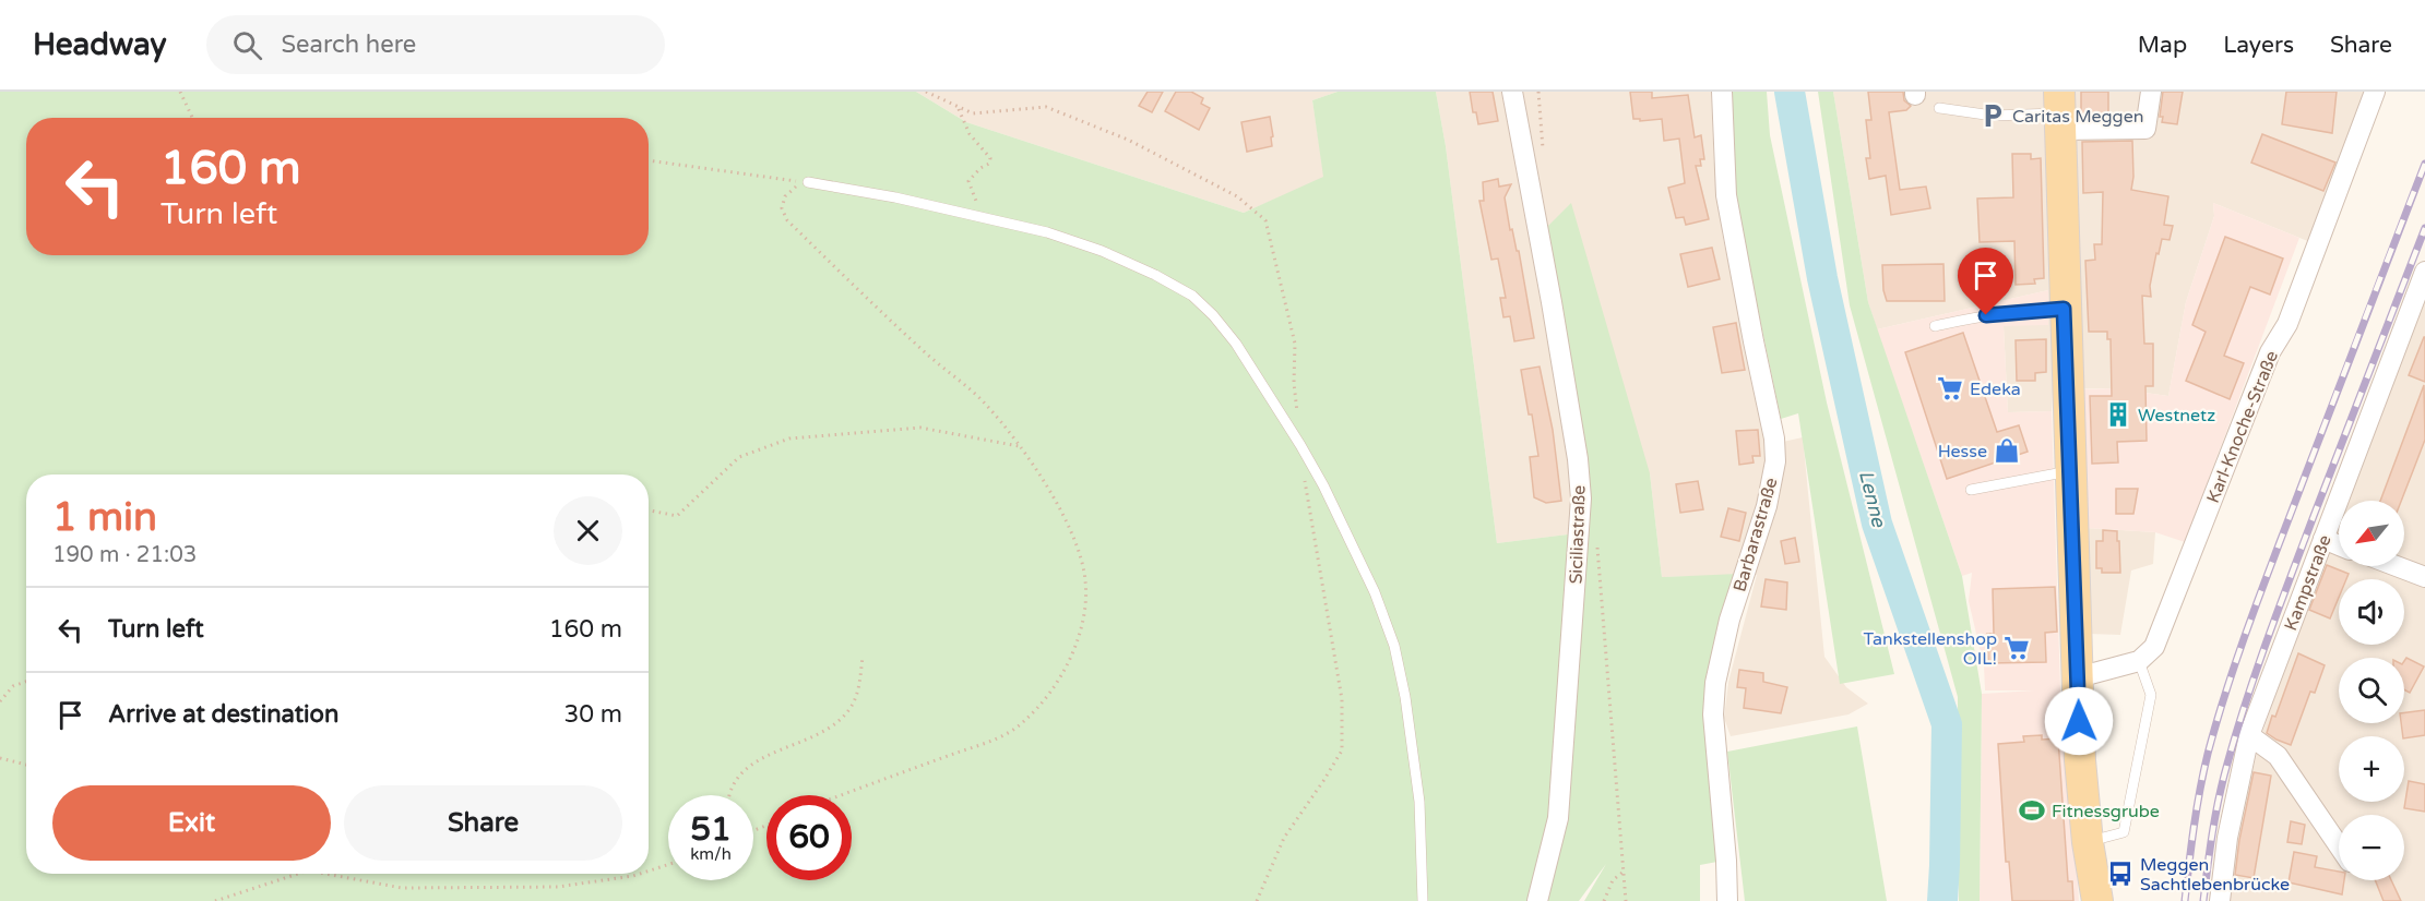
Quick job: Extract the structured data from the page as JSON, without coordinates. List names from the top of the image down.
{
  "streets": {
    "street": [
      "Karl-Knoche-Straße",
      "Siciliastraße",
      "Barbarastraße",
      "Kampstraße"
    ]
  },
  "water": ["Lenne"],
  "places": {
    "parking": ["Caritas Meggen"],
    "supermarket": ["Edeka", "Tankstellenshop OIL!"],
    "building": ["Westnetz"],
    "shop": ["Hesse"],
    "sports": ["Fitnessgrube"],
    "bus stop": ["Meggen Sachtlebenbrücke"]
  },
  "north": "bottom left",
  "page": {
    "header": "Headway",
    "search": "Search here",
    "nav": ["Map", "Layers", "Share"],
    "turn": ["160 m", "Turn left"],
    "heading": ["1 min", "190 m · 21:03"],
    "map_buttons": ["+", "−"],
    "list": [
      {
        "name": "Turn left",
        "value": "160 m"
      },
      {
        "name": "Arrive at destination",
        "value": "30 m"
      }
    ],
    "buttons": ["Exit", "Share"],
    "speed": "51 km/h",
    "limit": "60"
  }
}
